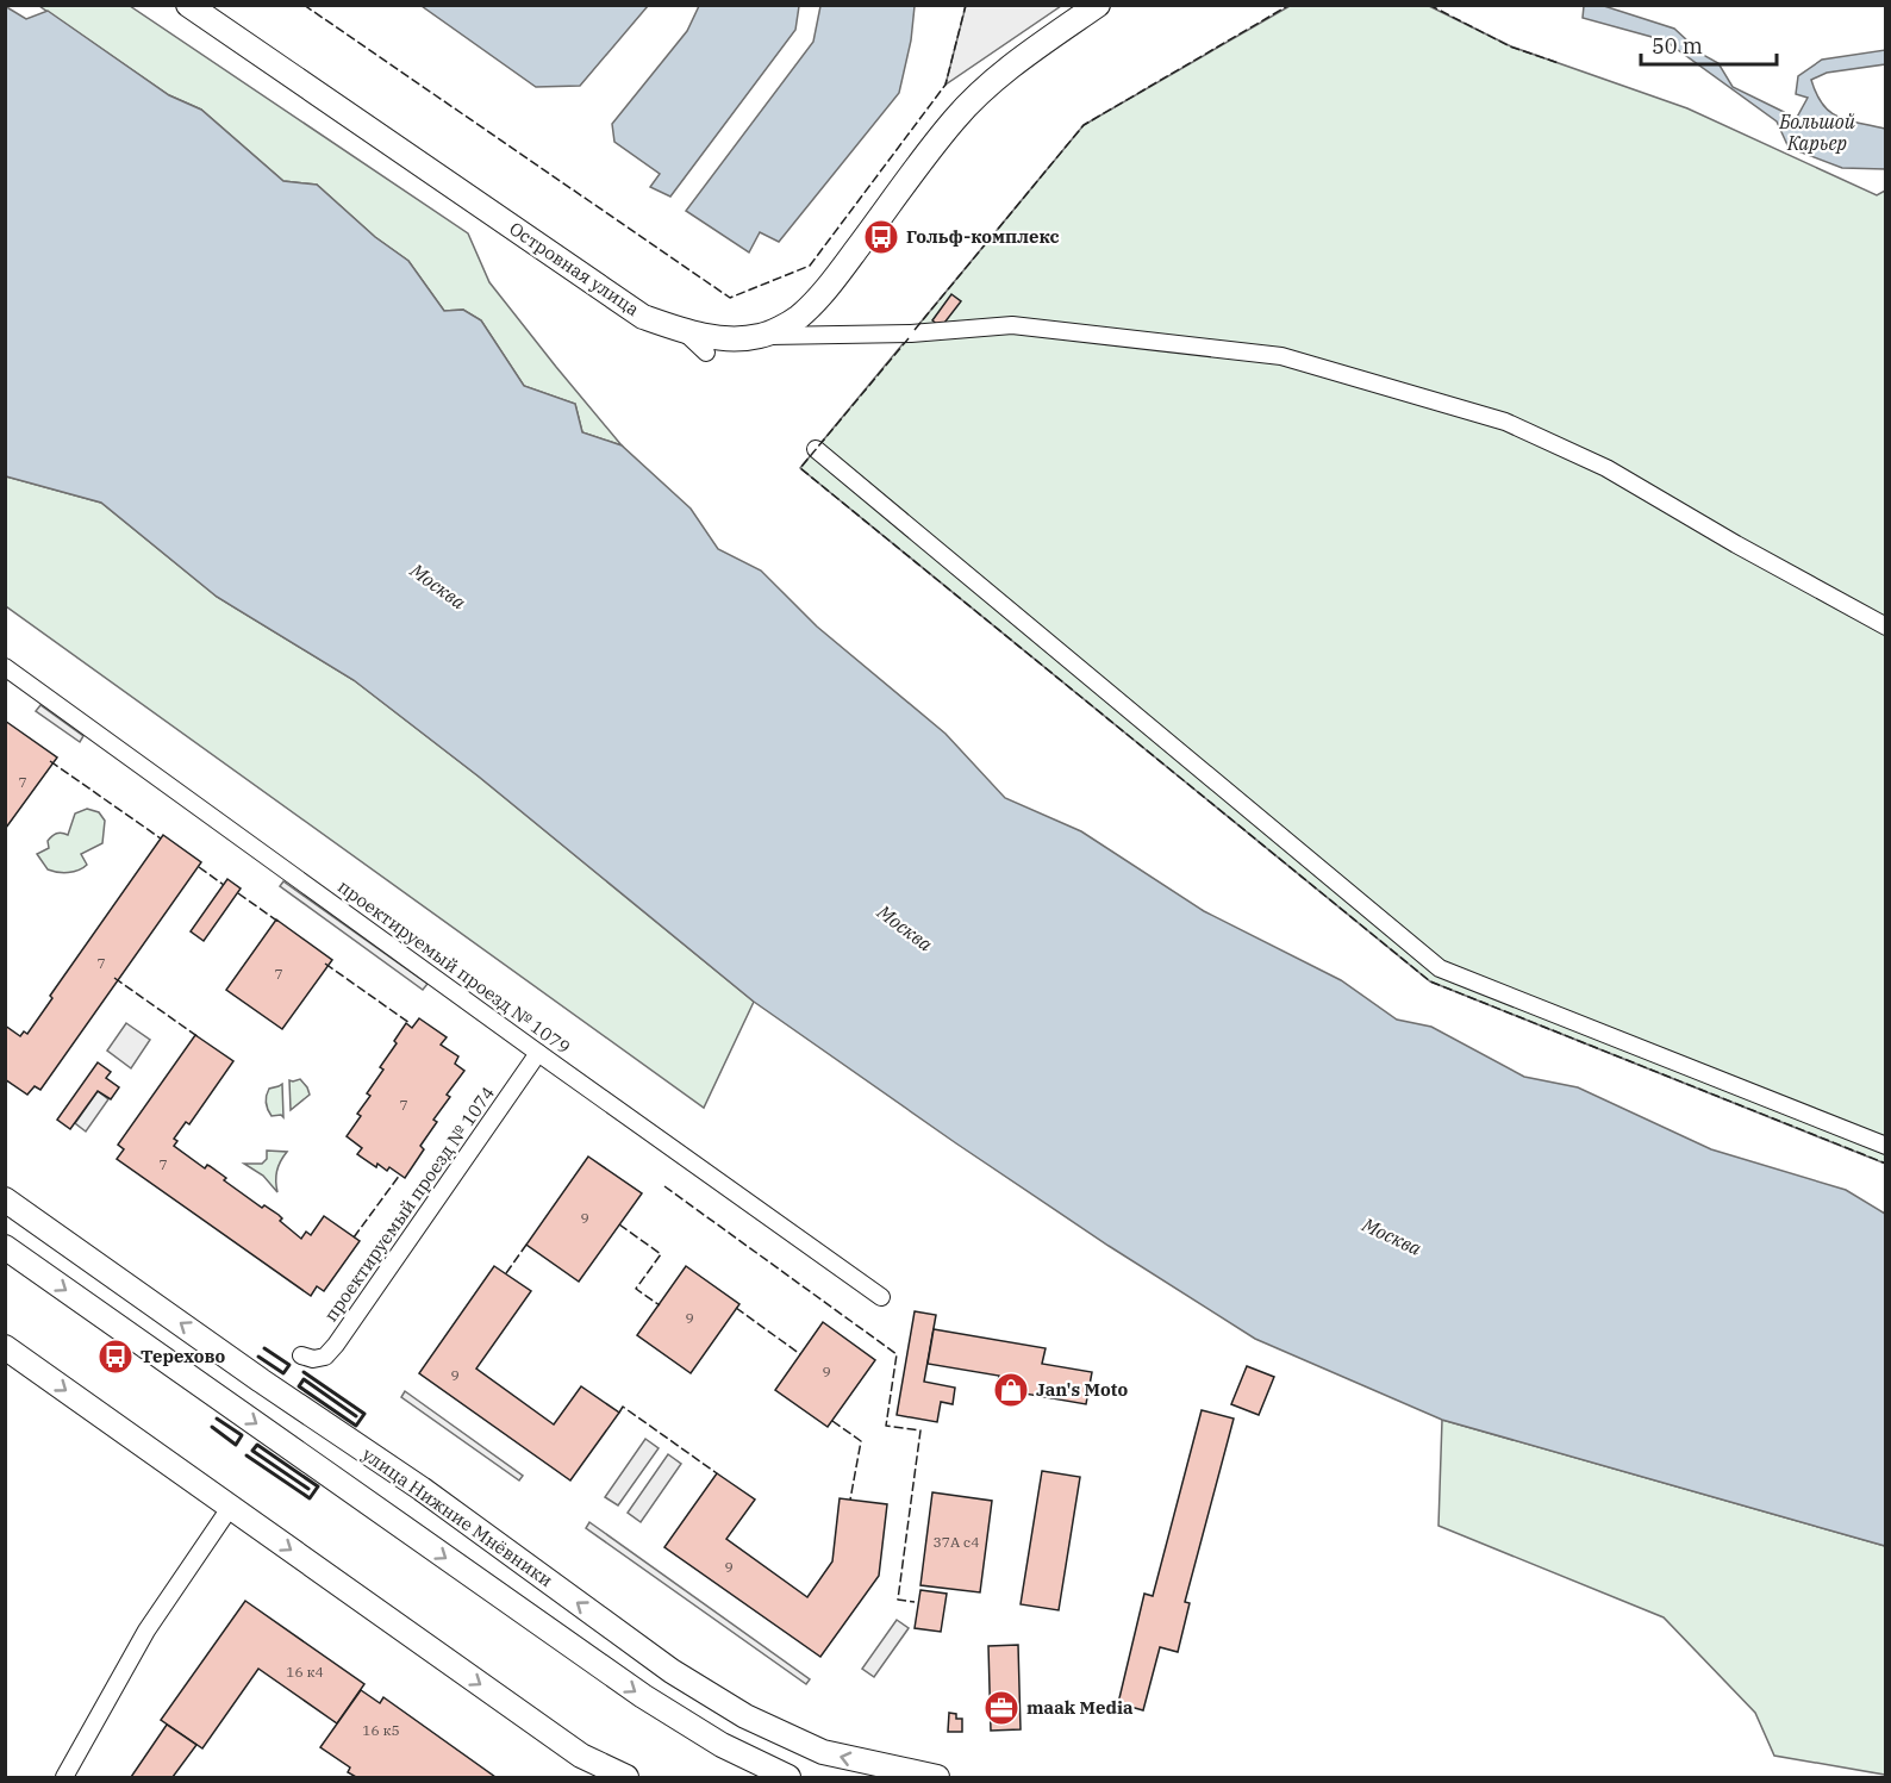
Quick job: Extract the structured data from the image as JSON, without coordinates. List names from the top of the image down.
{
  "streets": {
    "main road": ["Островная улица", "улица Нижние Мнёвники"],
    "street": ["проектируемый проезд № 1079", "проектируемый проезд № 1074"]
  },
  "crossings": [
    ["проектируемый проезд № 1079", "проектируемый проезд № 1074"]
  ],
  "water": ["Большой Карьер", "Москва"],
  "places": {
    "bus stop": ["Гольф-комплекс", "Терехово"],
    "shop": ["Jan's Moto"],
    "office": ["maak Media"]
  },
  "house_numbers": [
    "7",
    "7",
    "7",
    "7",
    "7",
    "9",
    "9",
    "9",
    "9",
    "37А с4",
    "9",
    "16 к4",
    "16 к5"
  ],
  "scale_bar": "50 m"
}
